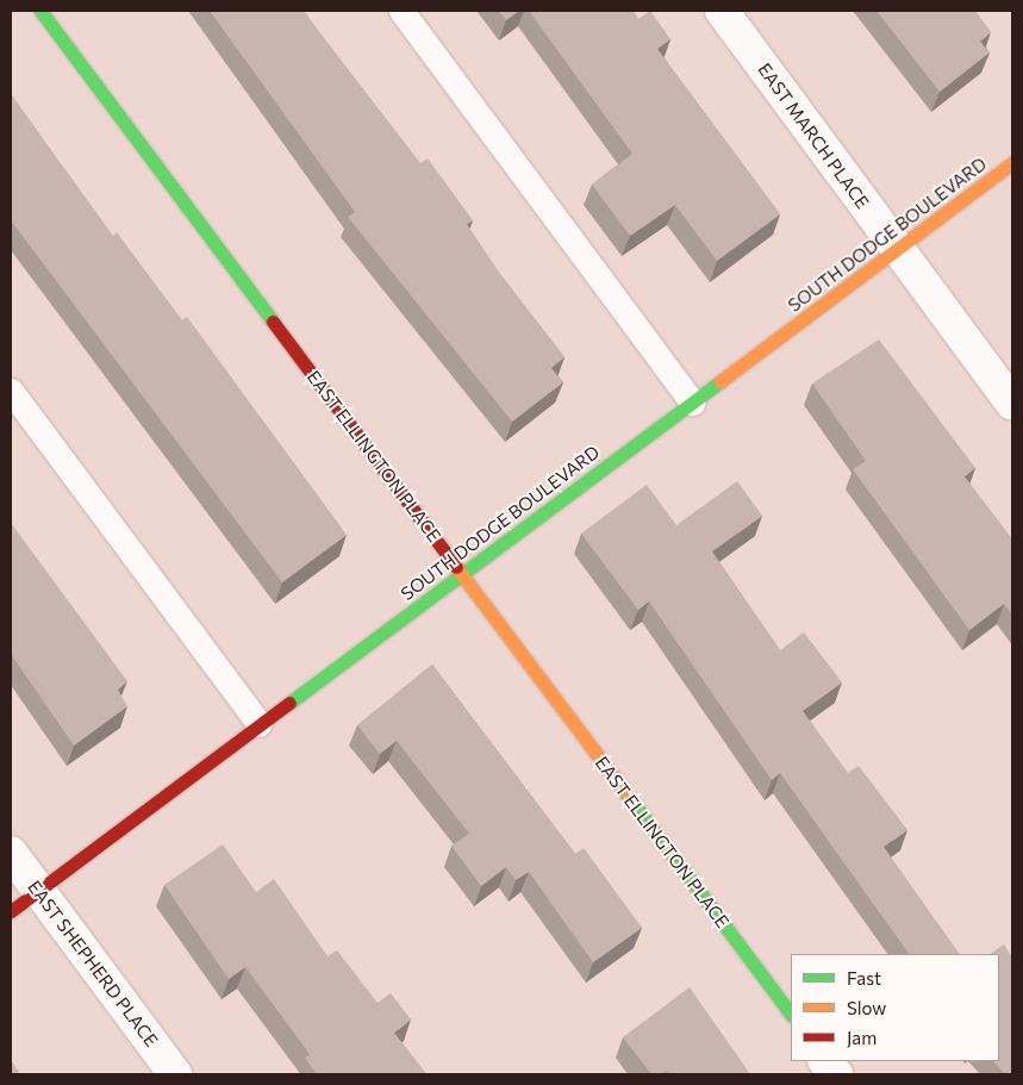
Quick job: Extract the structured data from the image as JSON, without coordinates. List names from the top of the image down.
{
  "streets": {
    "street": [
      "EAST MARCH PLACE",
      "SOUTH DODGE BOULEVARD",
      "EAST ELLINGTON PLACE",
      "EAST SHEPHERD PLACE"
    ]
  },
  "crossings": [
    ["EAST MARCH PLACE", "SOUTH DODGE BOULEVARD"],
    ["SOUTH DODGE BOULEVARD", "EAST ELLINGTON PLACE"],
    ["SOUTH DODGE BOULEVARD", "EAST SHEPHERD PLACE"]
  ],
  "legend": ["Fast", "Slow", "Jam"]
}
